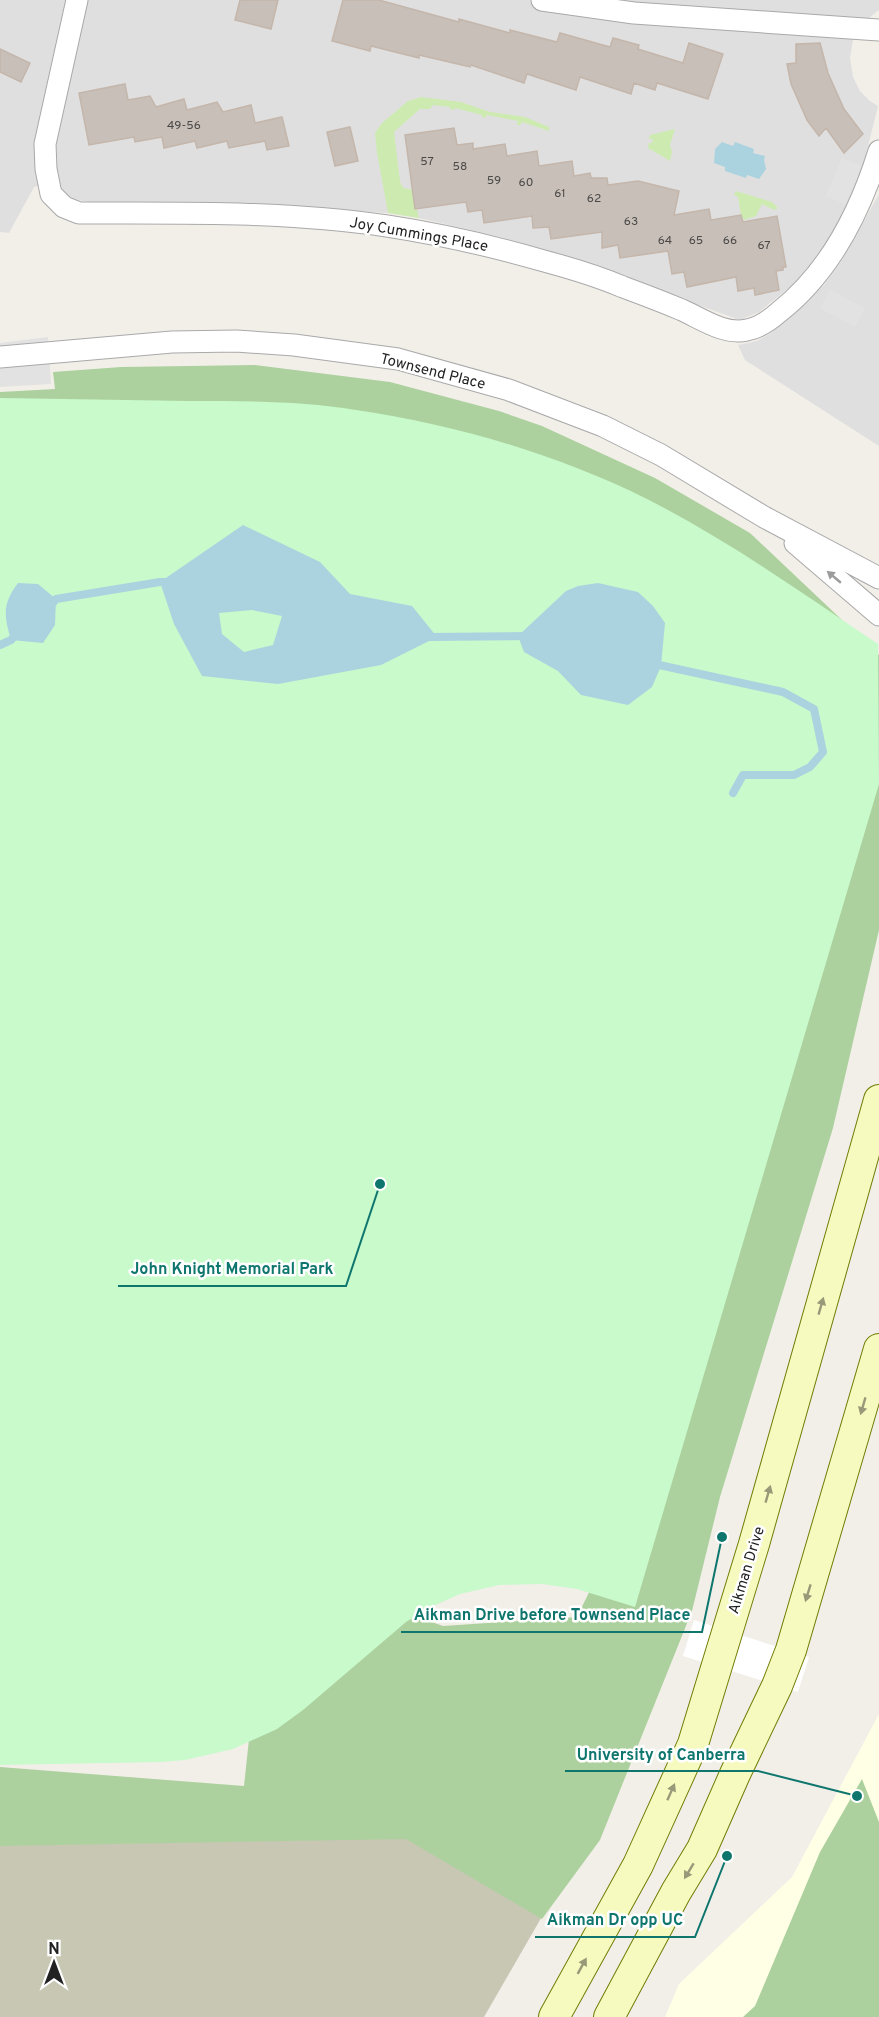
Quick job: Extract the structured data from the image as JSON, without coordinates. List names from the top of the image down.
{
  "streets": {
    "main road": ["Aikman Drive"],
    "street": ["Joy Cummings Place", "Townsend Place"]
  },
  "places": [
    "John Knight Memorial Park",
    "Aikman Drive before Townsend Place",
    "University of Canberra",
    "Aikman Dr opp UC"
  ],
  "house_numbers": [
    "49-56",
    "57",
    "58",
    "59",
    "60",
    "61",
    "62",
    "63",
    "64",
    "65",
    "66",
    "67"
  ],
  "north": "top"
}
